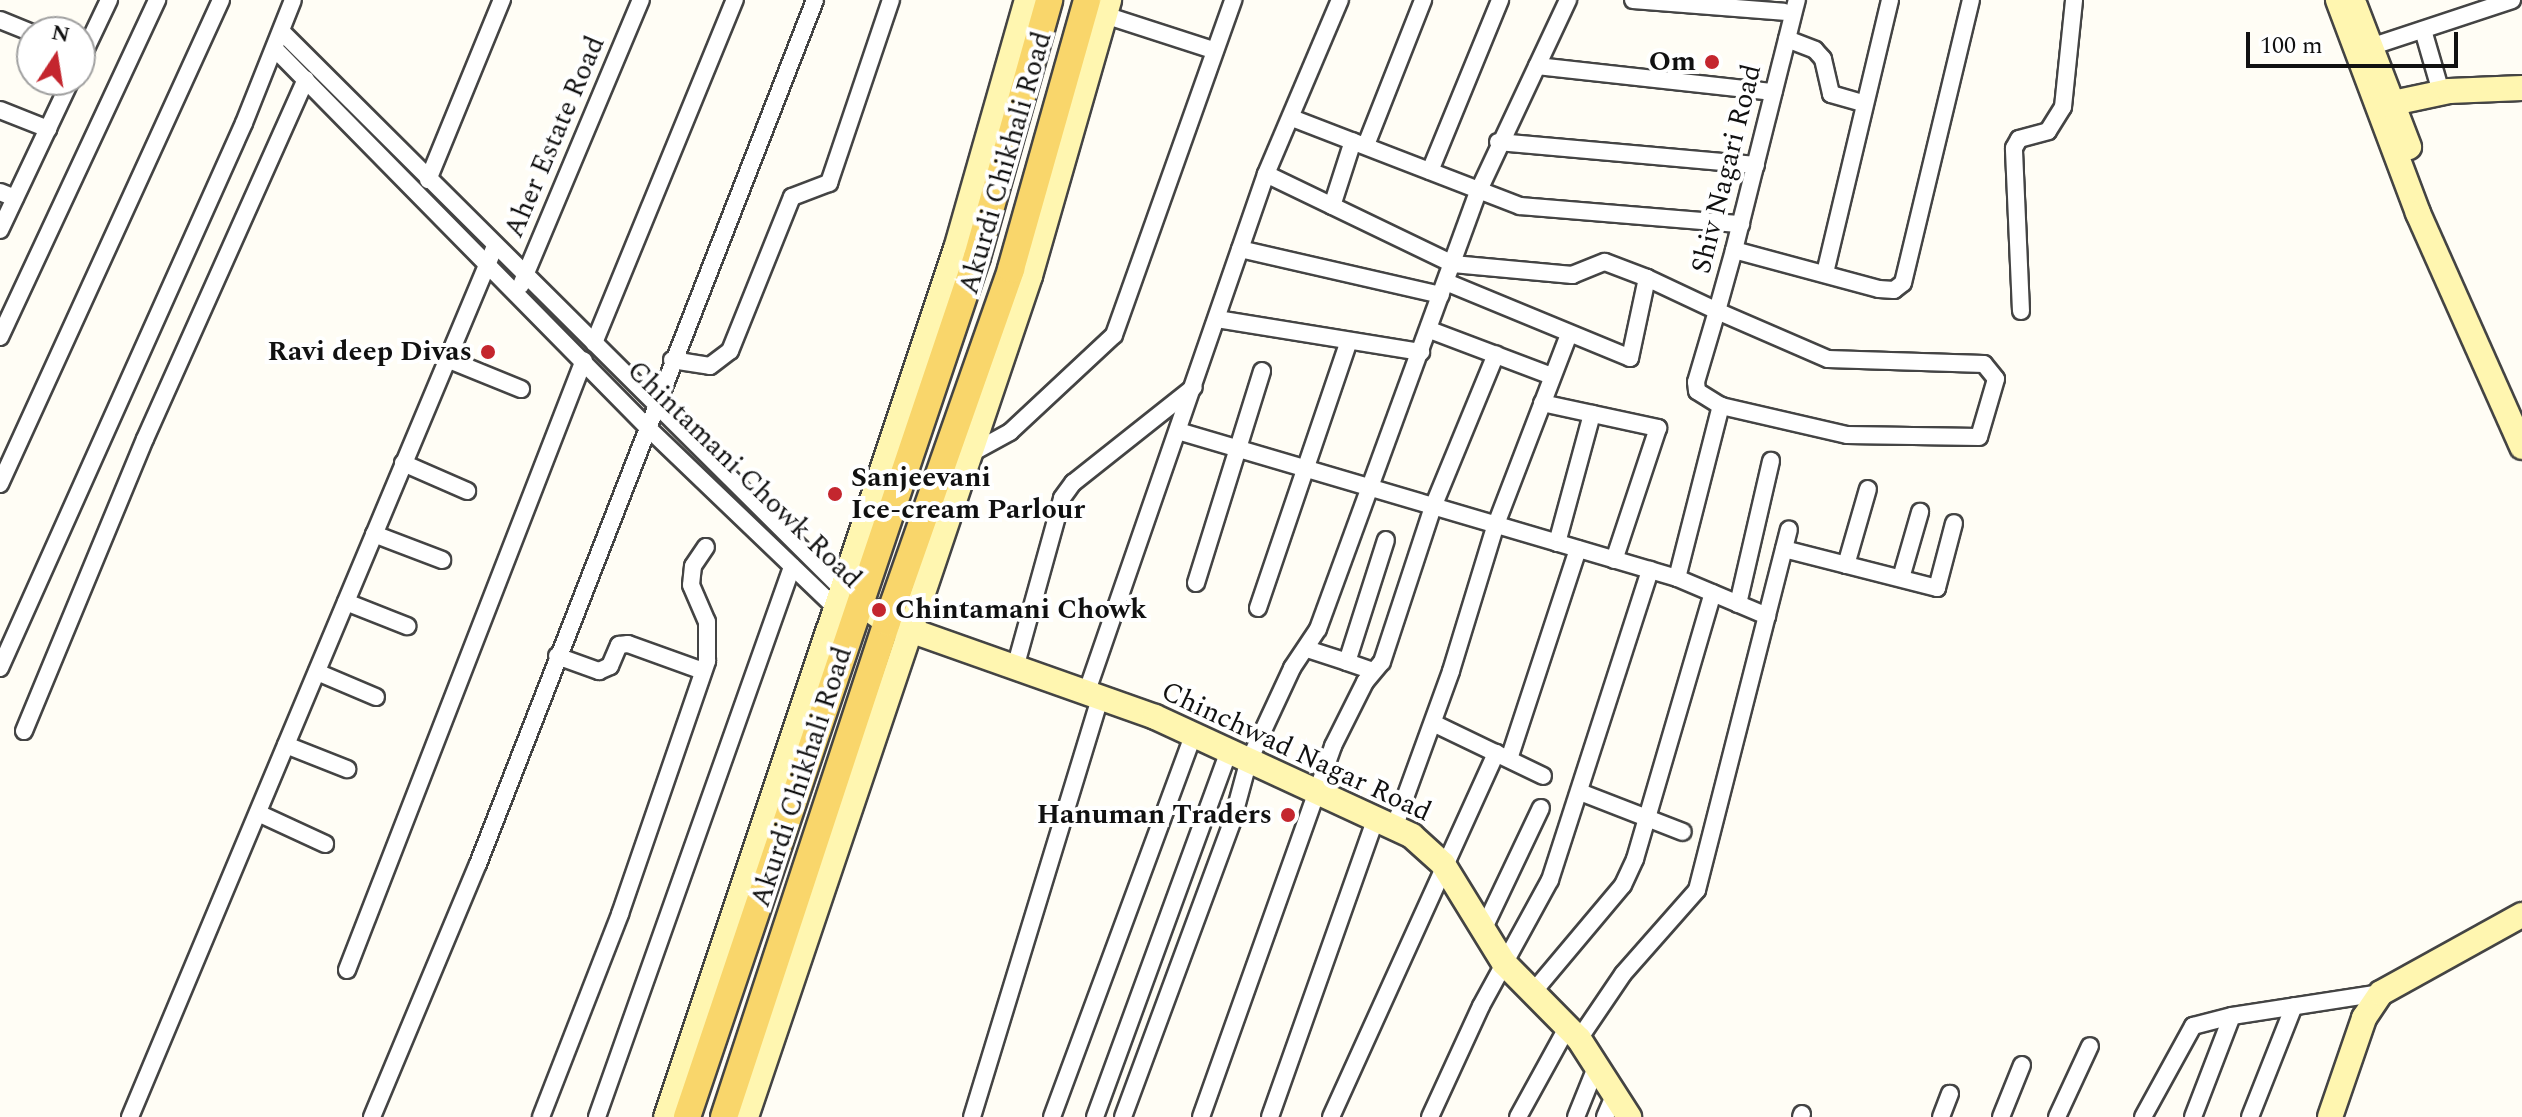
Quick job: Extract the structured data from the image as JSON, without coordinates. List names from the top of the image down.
{
  "streets": {
    "main road": ["Akurdi Chikhali Road"],
    "street": [
      "Aher Estate Road",
      "Shiv Nagari Road",
      "Chintamani Chowk Road",
      "Chinchwad Nagar Road"
    ]
  },
  "crossings": [
    ["Aher Estate Road", "Chintamani Chowk Road"],
    ["Akurdi Chikhali Road", "Chintamani Chowk Road"],
    ["Akurdi Chikhali Road", "Chinchwad Nagar Road"],
    ["Chintamani Chowk Road", "Chinchwad Nagar Road"]
  ],
  "places": [
    "Om",
    "Ravi deep Divas",
    "Sanjeevani Ice-cream Parlour",
    "Chintamani Chowk",
    "Hanuman Traders"
  ],
  "scale_bar": "100 m",
  "north": "top"
}
